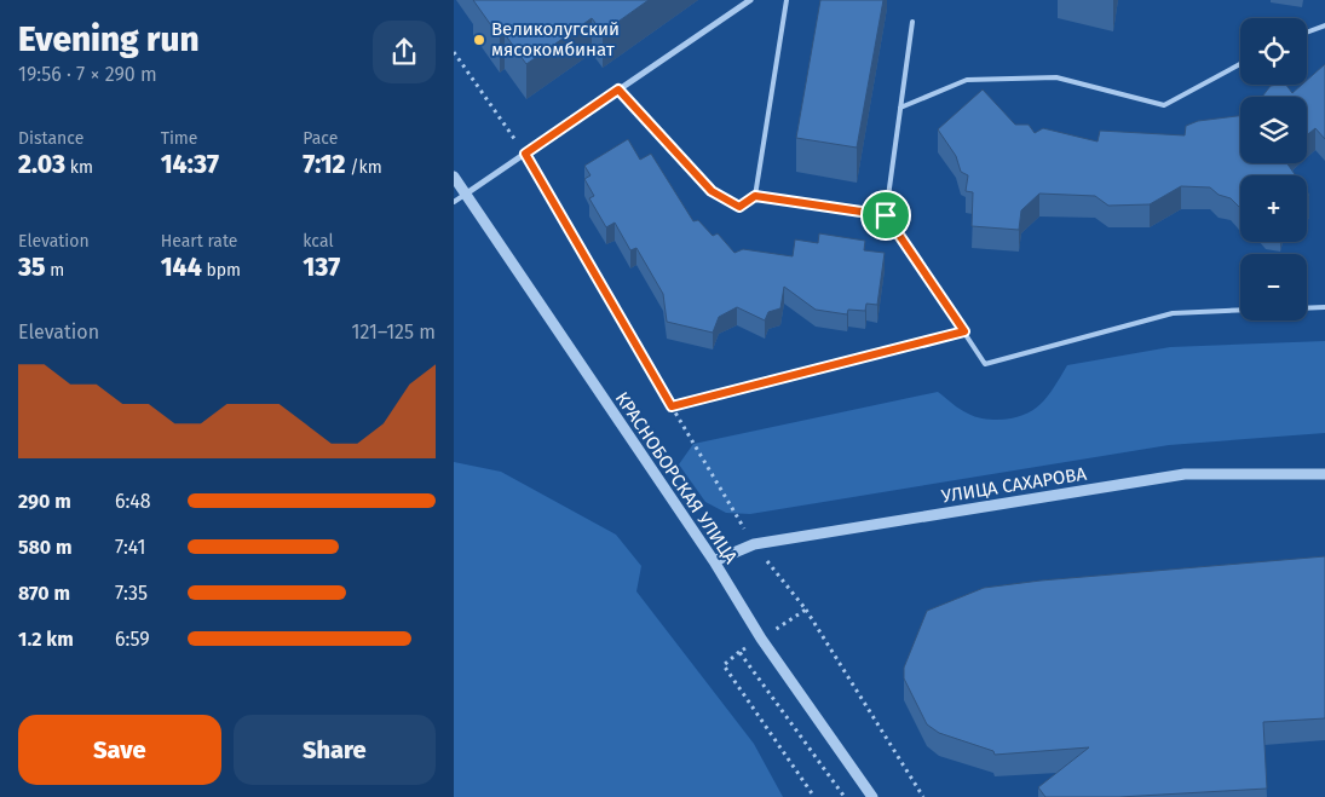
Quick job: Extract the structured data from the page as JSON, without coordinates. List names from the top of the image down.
{
  "streets": {
    "street": ["КРАСНОБОРСКАЯ УЛИЦА", "УЛИЦА САХАРОВА"]
  },
  "crossings": [
    ["КРАСНОБОРСКАЯ УЛИЦА", "УЛИЦА САХАРОВА"]
  ],
  "places": ["Великолугский мясокомбинат"],
  "page": {
    "heading": ["Evening run", "19:56 · 7 × 290 m"],
    "map_buttons": ["+", "−"],
    "stats": [
      ["Distance", "2.03 km"],
      ["Time", "14:37"],
      ["Pace", "7:12 /km"],
      ["Elevation", "35 m"],
      ["Heart rate", "144 bpm"],
      ["kcal", "137"]
    ],
    "chart": ["Elevation", "121–125 m"],
    "list": [
      {
        "name": "290 m",
        "note": "6:48"
      },
      {
        "name": "580 m",
        "note": "7:41"
      },
      {
        "name": "870 m",
        "note": "7:35"
      },
      {
        "name": "1.2 km",
        "note": "6:59"
      }
    ],
    "buttons": ["Save", "Share"]
  }
}
